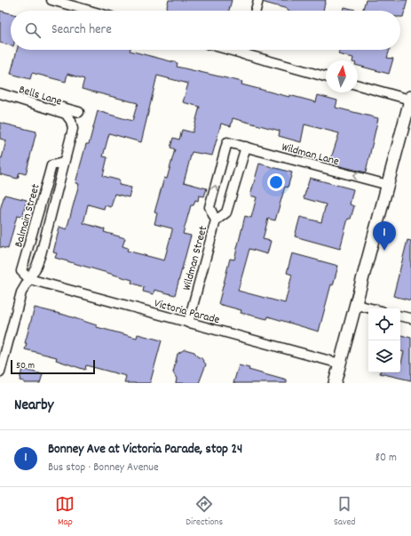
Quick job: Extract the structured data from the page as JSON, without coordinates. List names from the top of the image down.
{
  "streets": {
    "street": [
      "Bells Lane",
      "Wildman Lane",
      "Balmain Street",
      "Wildman Street",
      "Victoria Parade"
    ]
  },
  "crossings": [
    ["Bells Lane", "Balmain Street"],
    ["Wildman Lane", "Wildman Street"],
    ["Balmain Street", "Victoria Parade"],
    ["Wildman Street", "Victoria Parade"]
  ],
  "one_way": ["Wildman Lane"],
  "scale_bar": "50 m",
  "north": "top",
  "page": {
    "search": "Search here",
    "pins": "1",
    "scale": "50 m",
    "heading": "Nearby",
    "list": [
      {
        "mark": "1",
        "name": "Bonney Ave at Victoria Parade, stop 24",
        "note": "Bus stop · Bonney Avenue",
        "value": "80 m"
      }
    ],
    "nav": ["Map", "Directions", "Saved"]
  }
}
